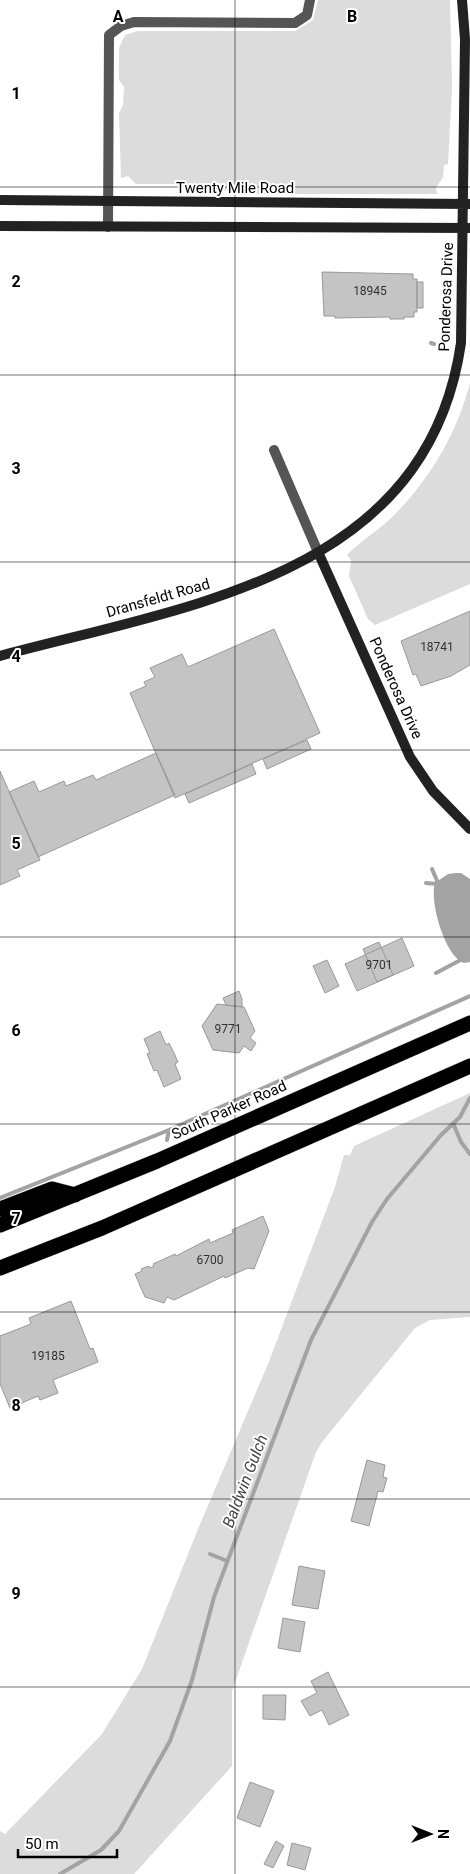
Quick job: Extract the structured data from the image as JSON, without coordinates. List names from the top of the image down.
{
  "streets": {
    "highway": ["South Parker Road"],
    "street": ["Twenty Mile Road", "Ponderosa Drive", "Dransfeldt Road"]
  },
  "crossings": [
    ["Twenty Mile Road", "Ponderosa Drive"],
    ["Ponderosa Drive", "Dransfeldt Road"]
  ],
  "water": ["Baldwin Gulch"],
  "house_numbers": [
    "18945",
    "18741",
    "9701",
    "9771",
    "6700",
    "19185"
  ],
  "scale_bar": "50 m",
  "north": "right",
  "grid": {
    "columns": ["A", "B"],
    "rows": [
      "1",
      "2",
      "3",
      "4",
      "5",
      "6",
      "7",
      "8",
      "9"
    ]
  }
}
